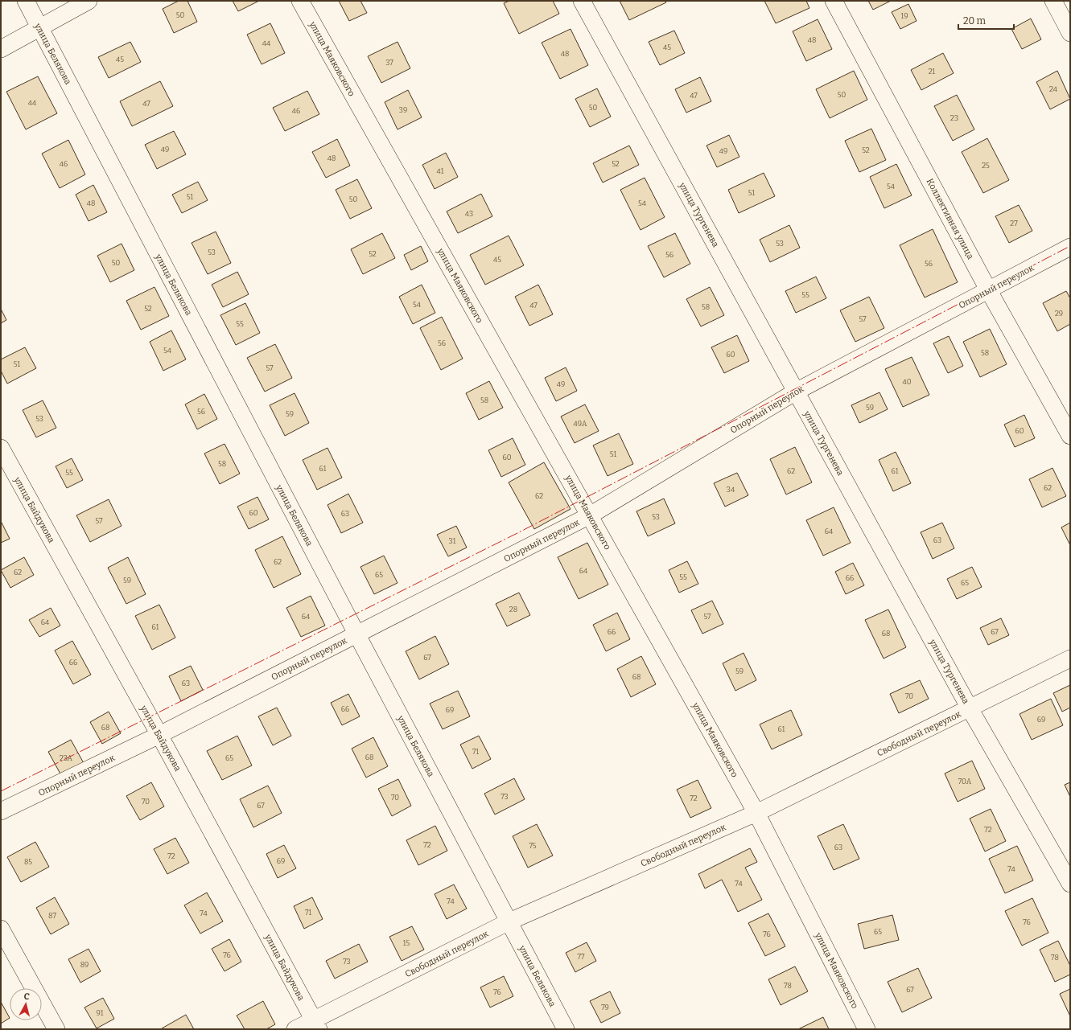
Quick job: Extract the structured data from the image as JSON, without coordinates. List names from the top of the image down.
{
  "streets": {
    "street": [
      "улица Белякова",
      "улица Маяковского",
      "улица Тургенева",
      "Коллективная улица",
      "Опорный переулок",
      "улица Байдукова",
      "Свободный переулок"
    ]
  },
  "crossings": [
    ["улица Белякова", "Опорный переулок"],
    ["улица Белякова", "Свободный переулок"],
    ["улица Маяковского", "Опорный переулок"],
    ["улица Маяковского", "Свободный переулок"],
    ["улица Тургенева", "Опорный переулок"],
    ["улица Тургенева", "Свободный переулок"],
    ["Коллективная улица", "Опорный переулок"],
    ["Опорный переулок", "улица Байдукова"],
    ["улица Байдукова", "Свободный переулок"]
  ],
  "house_numbers": [
    "50",
    "19",
    "48",
    "44",
    "45",
    "48",
    "45",
    "37",
    "21",
    "24",
    "50",
    "47",
    "44",
    "47",
    "50",
    "39",
    "46",
    "23",
    "49",
    "52",
    "49",
    "48",
    "46",
    "52",
    "25",
    "41",
    "54",
    "51",
    "51",
    "50",
    "48",
    "54",
    "43",
    "27",
    "53",
    "53",
    "52",
    "56",
    "45",
    "50",
    "56",
    "55",
    "54",
    "47",
    "58",
    "52",
    "29",
    "57",
    "55",
    "56",
    "54",
    "58",
    "60",
    "51",
    "57",
    "40",
    "49",
    "58",
    "59",
    "56",
    "59",
    "53",
    "49А",
    "60",
    "51",
    "60",
    "58",
    "61",
    "62",
    "61",
    "55",
    "62",
    "34",
    "62",
    "60",
    "63",
    "53",
    "57",
    "64",
    "63",
    "31",
    "62",
    "64",
    "62",
    "65",
    "55",
    "66",
    "59",
    "65",
    "28",
    "64",
    "57",
    "64",
    "61",
    "66",
    "67",
    "68",
    "67",
    "66",
    "59",
    "68",
    "63",
    "70",
    "66",
    "69",
    "69",
    "68",
    "61",
    "71",
    "68",
    "23А",
    "65",
    "70А",
    "73",
    "70",
    "72",
    "70",
    "67",
    "72",
    "72",
    "75",
    "63",
    "72",
    "69",
    "85",
    "74",
    "74",
    "74",
    "71",
    "74",
    "87",
    "76",
    "65",
    "76",
    "15",
    "76",
    "77",
    "78",
    "73",
    "89",
    "78",
    "67",
    "76",
    "79",
    "91"
  ],
  "scale_bar": "20 m",
  "north": "top"
}
